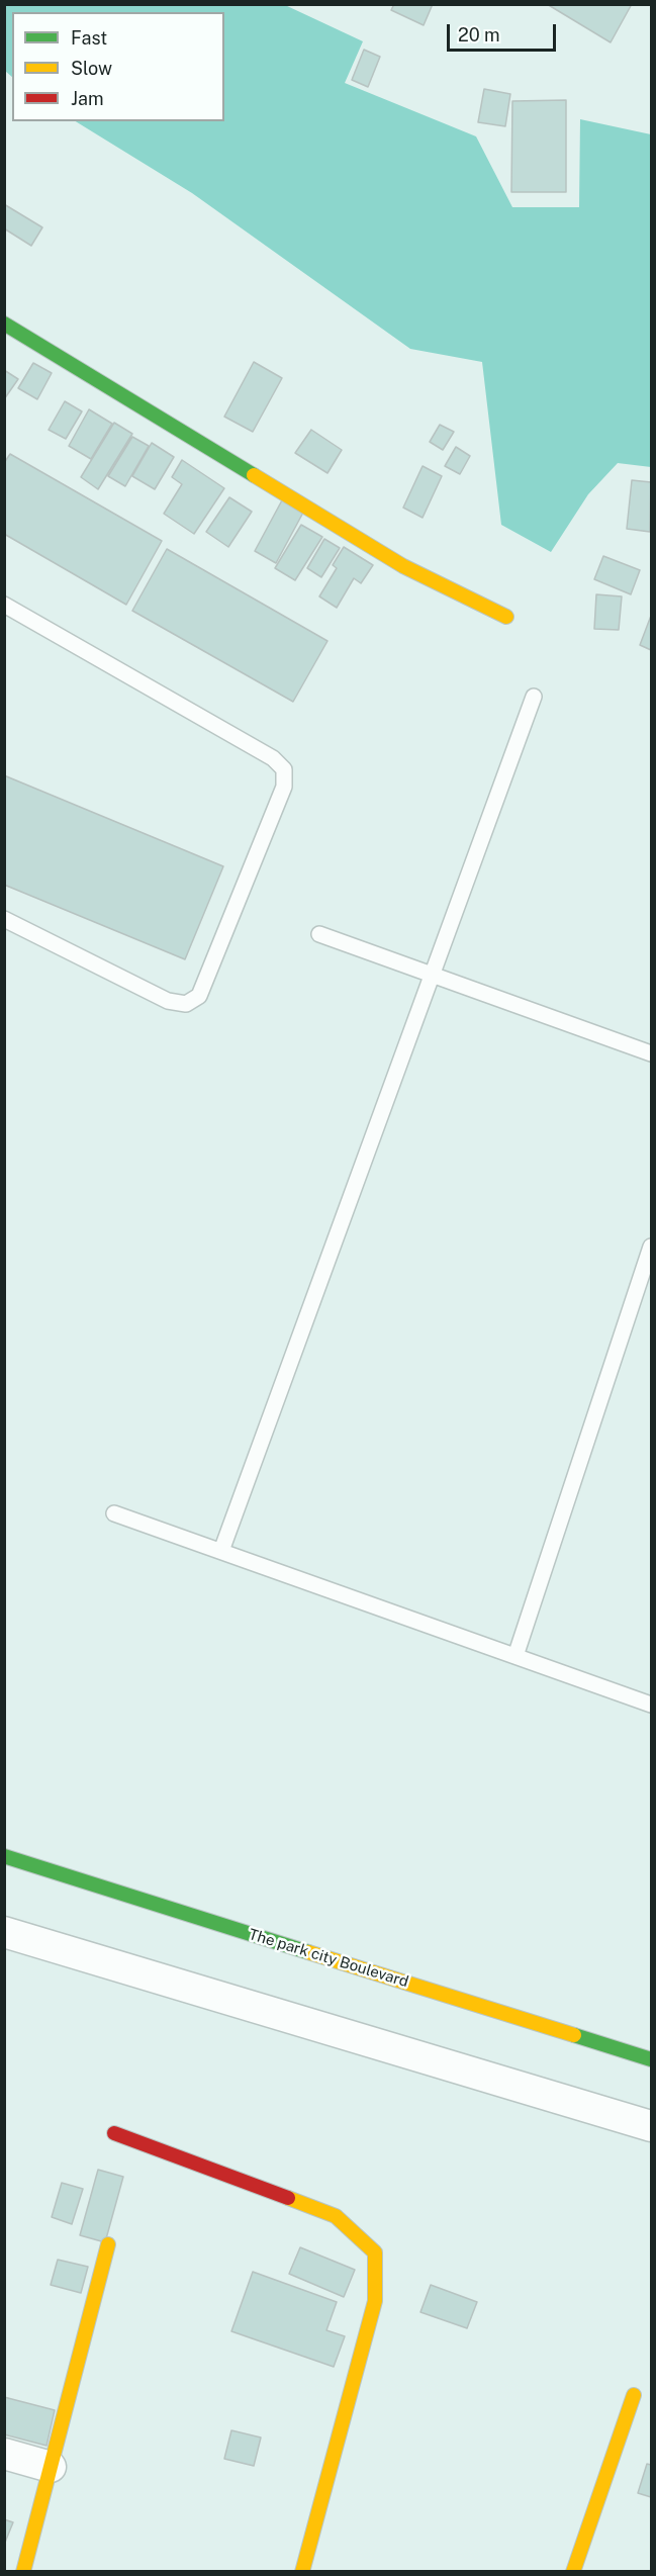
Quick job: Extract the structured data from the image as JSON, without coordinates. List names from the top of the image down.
{
  "streets": {
    "street": ["The park city Boulevard"]
  },
  "legend": ["Fast", "Slow", "Jam"],
  "scale_bar": "20 m"
}
